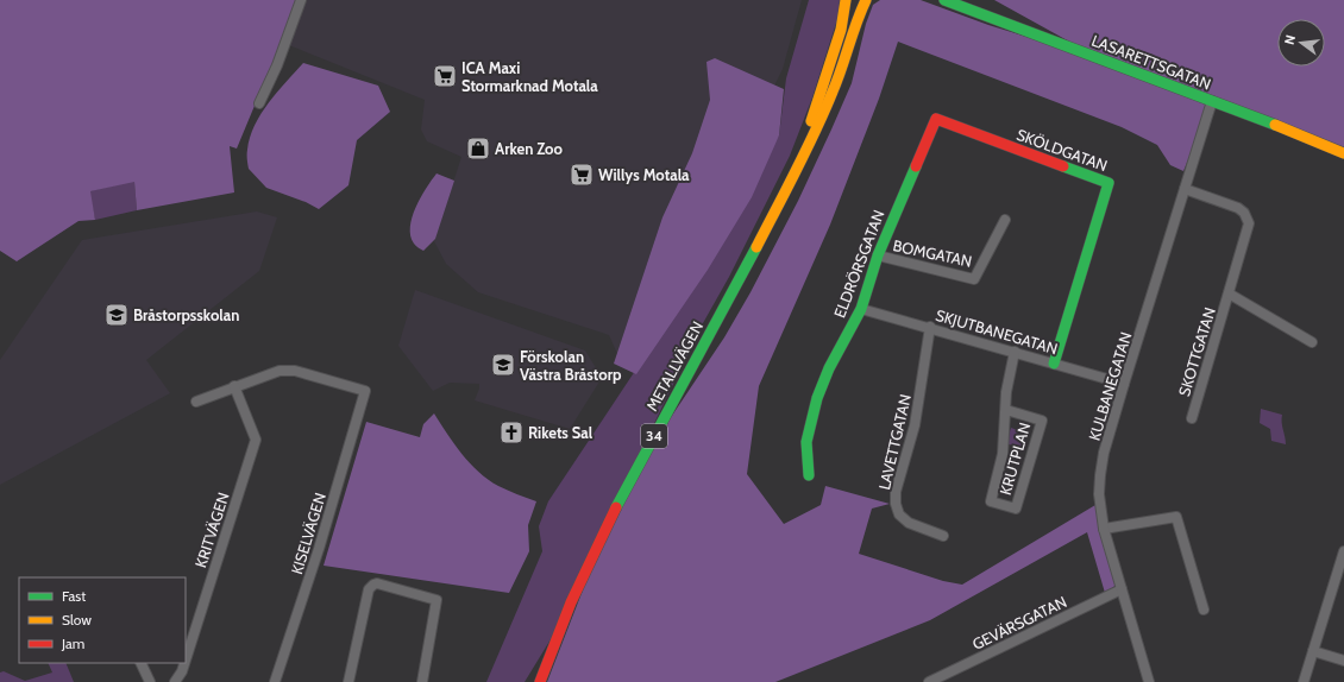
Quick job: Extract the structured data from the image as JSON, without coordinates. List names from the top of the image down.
{
  "streets": {
    "street": [
      "LASARETTSGATAN",
      "SKÖLDGATAN",
      "BOMGATAN",
      "ELDRÖRSGATAN",
      "SKJUTBANEGATAN",
      "SKOTTGATAN",
      "METALLVÄGEN",
      "KULBANEGATAN",
      "34",
      "LAVETTGATAN",
      "KRUTPLAN",
      "KRITVÄGEN",
      "KISELVÄGEN",
      "GEVÄRSGATAN"
    ]
  },
  "crossings": [
    ["LASARETTSGATAN", "KULBANEGATAN"],
    ["SKÖLDGATAN", "ELDRÖRSGATAN"],
    ["SKÖLDGATAN", "SKJUTBANEGATAN"],
    ["BOMGATAN", "ELDRÖRSGATAN"],
    ["ELDRÖRSGATAN", "SKJUTBANEGATAN"],
    ["SKJUTBANEGATAN", "KULBANEGATAN"],
    ["SKJUTBANEGATAN", "LAVETTGATAN"],
    ["SKJUTBANEGATAN", "KRUTPLAN"],
    ["SKOTTGATAN", "KULBANEGATAN"],
    ["KULBANEGATAN", "GEVÄRSGATAN"],
    ["KRITVÄGEN", "KISELVÄGEN"]
  ],
  "places": {
    "supermarket": ["ICA Maxi Stormarknad Motala", "Willys Motala"],
    "shop": ["Arken Zoo"],
    "school or university": ["Bråstorpsskolan", "Förskolan Västra Bråstorp"],
    "church": ["Rikets Sal"]
  },
  "legend": ["Fast", "Slow", "Jam"],
  "north": "left"
}
